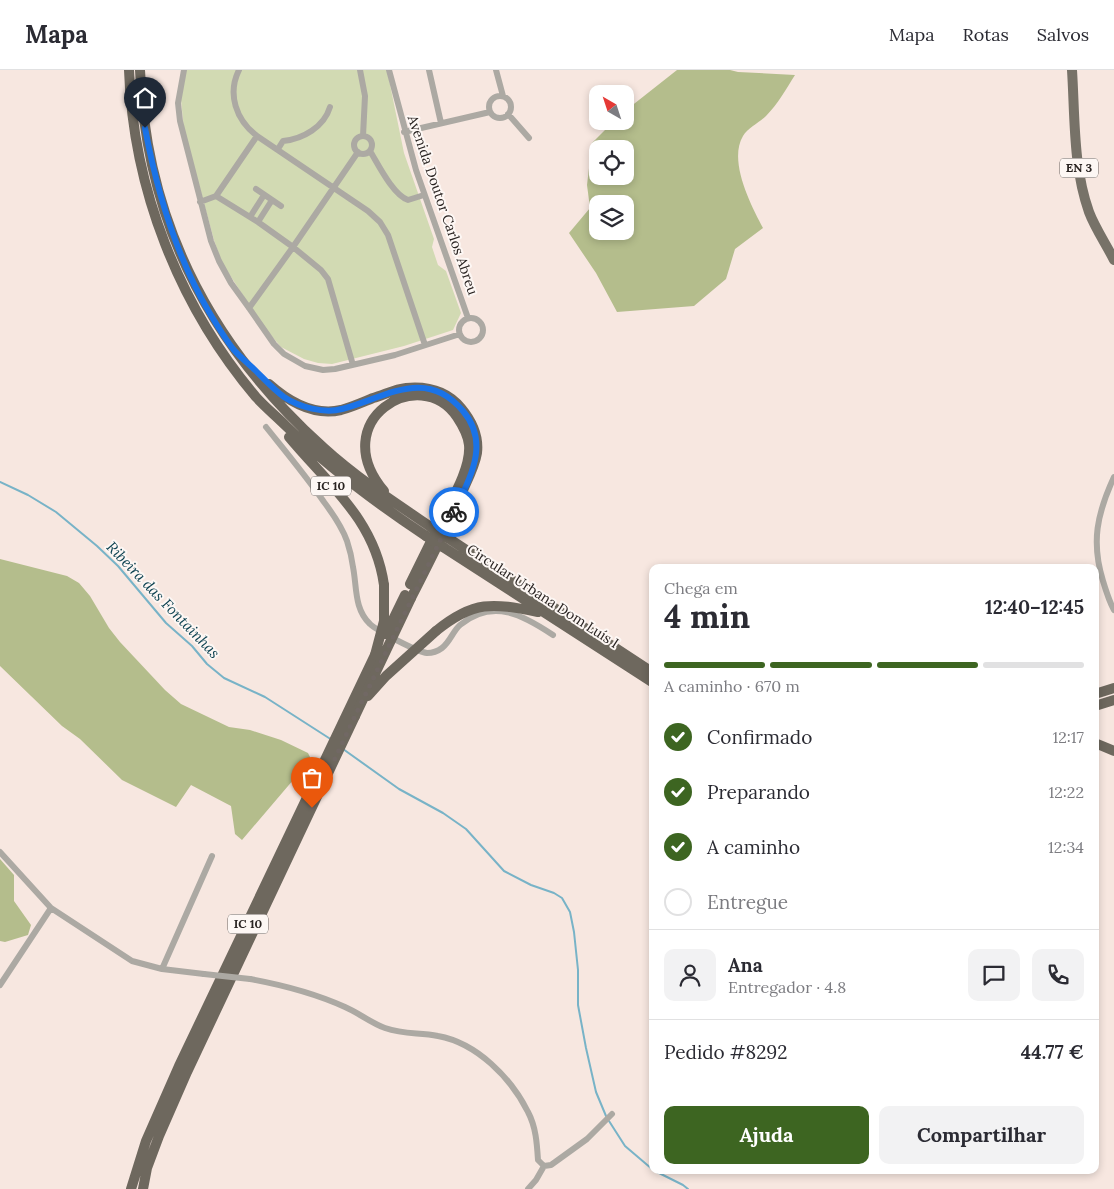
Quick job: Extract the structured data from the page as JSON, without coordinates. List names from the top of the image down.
{
  "streets": {
    "highway": ["IC 10", "Circular Urbana Dom Luís I"],
    "main road": ["EN 3"],
    "street": ["Avenida Doutor Carlos Abreu"]
  },
  "crossings": [
    ["IC 10", "Circular Urbana Dom Luís I"]
  ],
  "water": ["Ribeira das Fontainhas"],
  "north": "top left",
  "page": {
    "header": "Mapa",
    "nav": ["Mapa", "Rotas", "Salvos"],
    "heading": ["4 min", "Chega em", "12:40–12:45"],
    "panel": [
      "Ana",
      "Entregador · 4.8",
      "Pedido #8292",
      "44.77 €"
    ],
    "bar": "A caminho · 670 m",
    "list": [
      ["Confirmado", "12:17"],
      ["Preparando", "12:22"],
      ["A caminho", "12:34"],
      "Entregue"
    ],
    "buttons": ["Ajuda", "Compartilhar"]
  }
}
